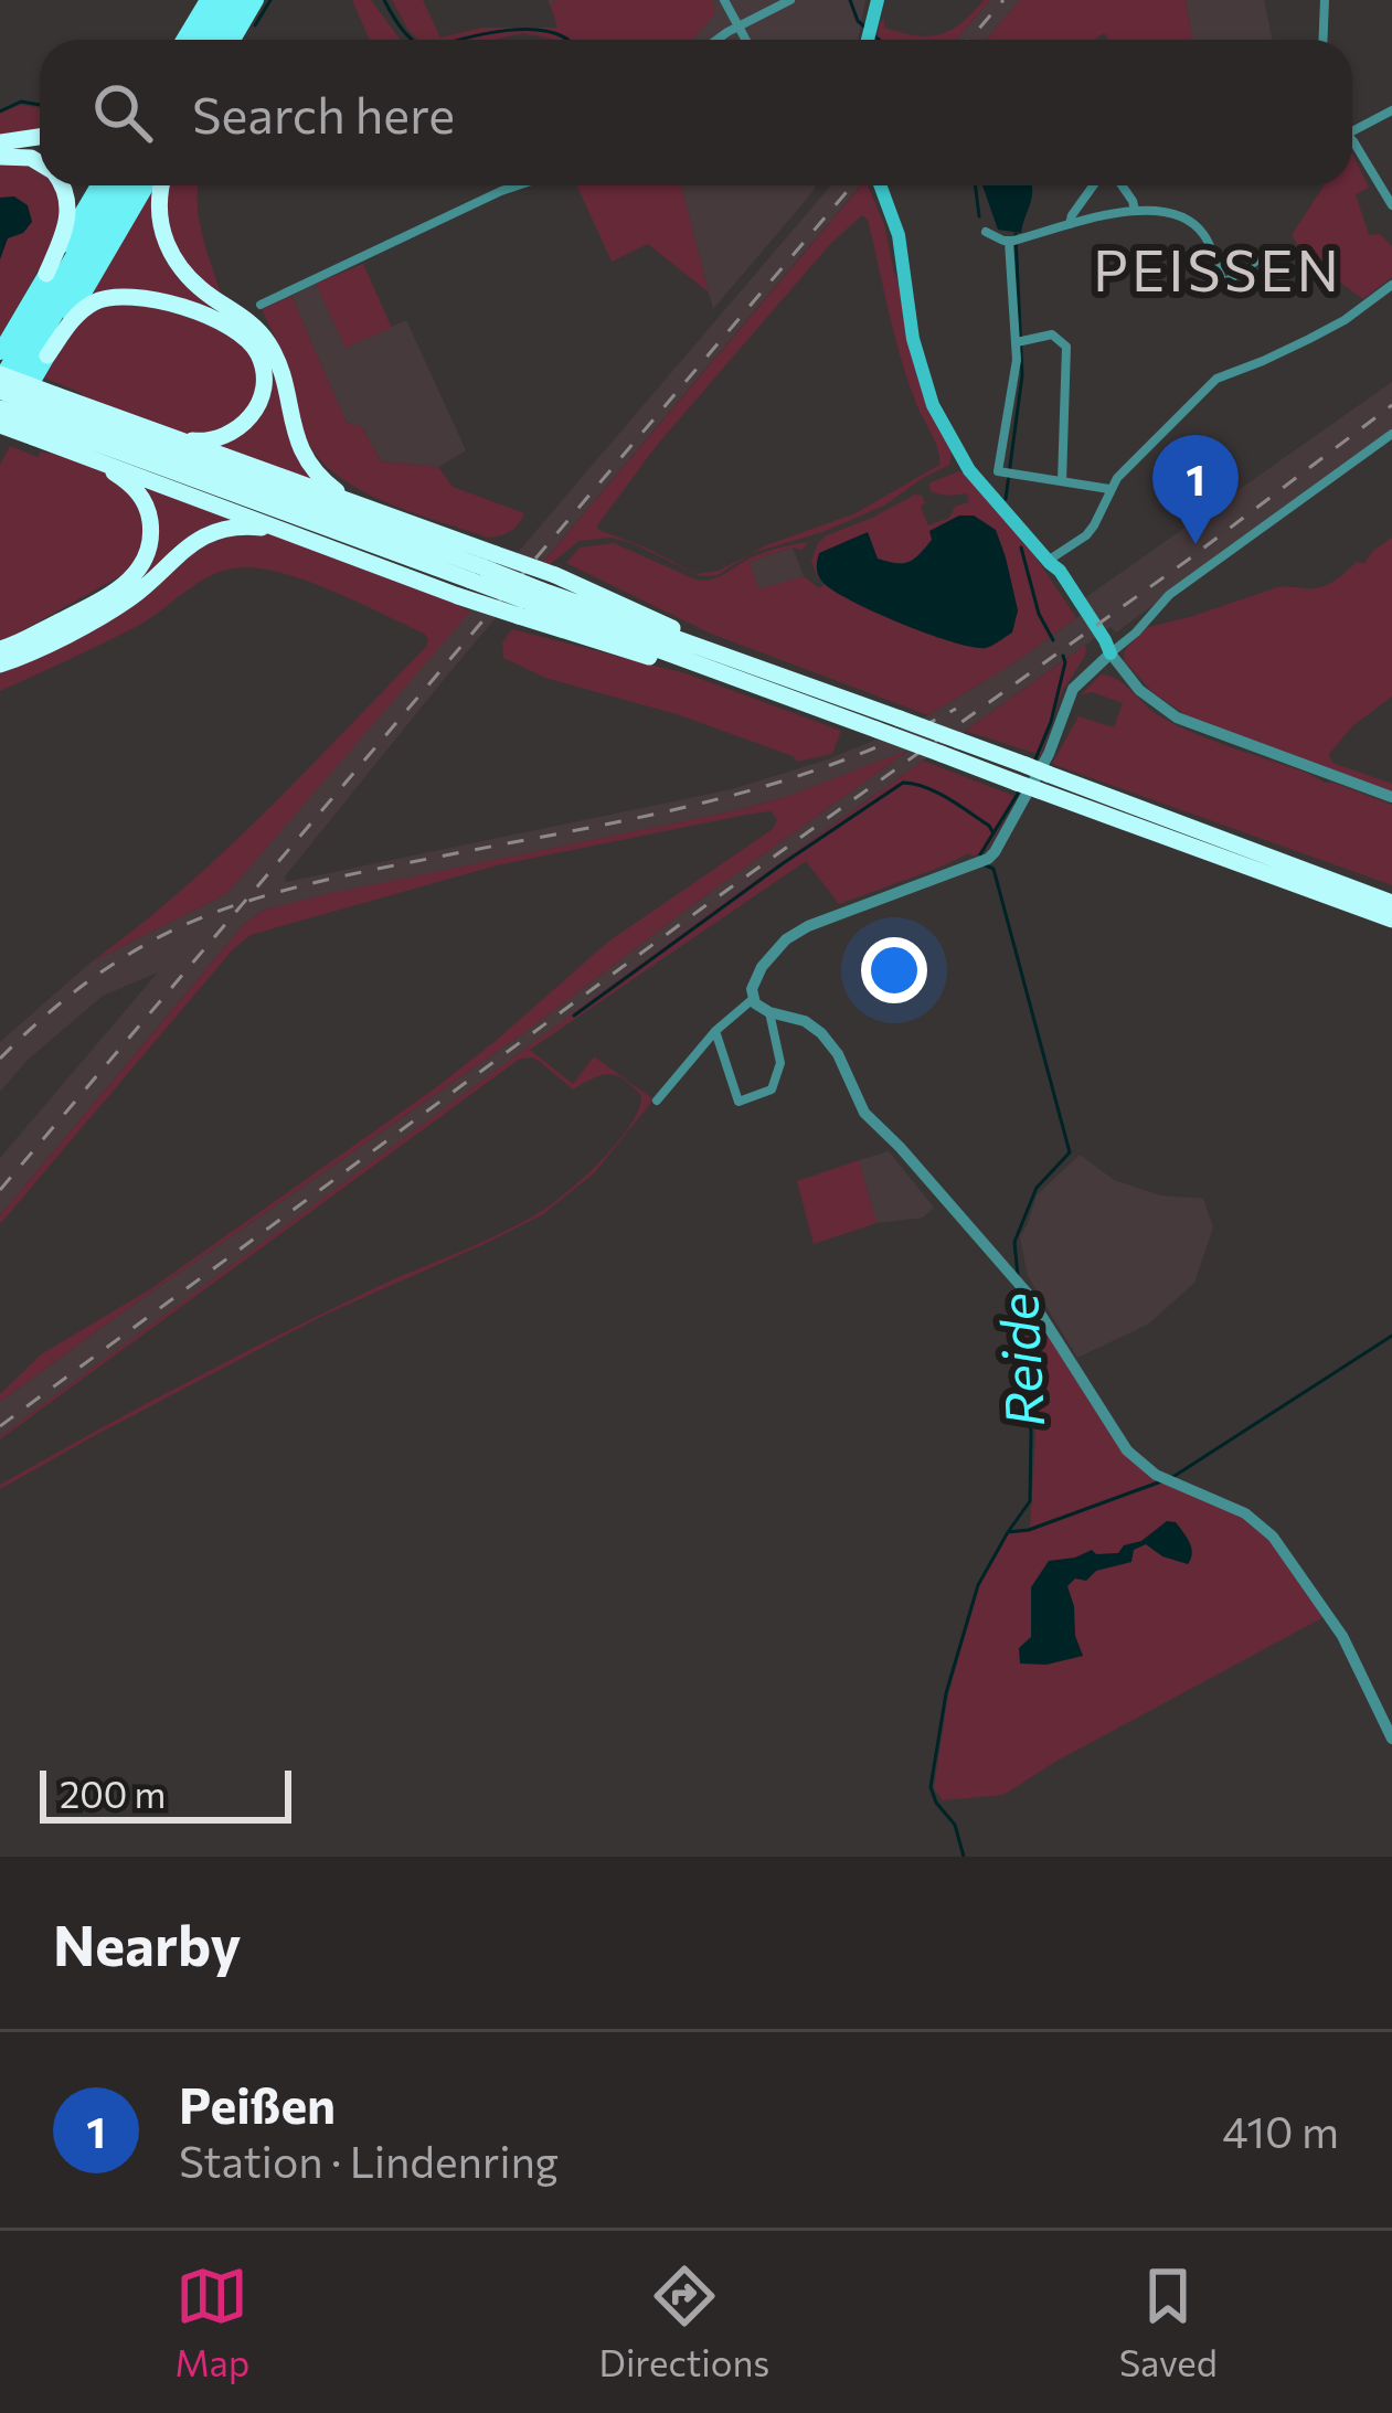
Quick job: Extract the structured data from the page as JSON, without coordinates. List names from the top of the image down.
{
  "districts": ["PEISSEN"],
  "water": ["Reide"],
  "scale_bar": "200 m",
  "page": {
    "search": "Search here",
    "pins": "1",
    "scale": "200 m",
    "heading": "Nearby",
    "list": [
      {
        "mark": "1",
        "name": "Peißen",
        "note": "Station · Lindenring",
        "value": "410 m"
      }
    ],
    "nav": ["Map", "Directions", "Saved"]
  }
}
